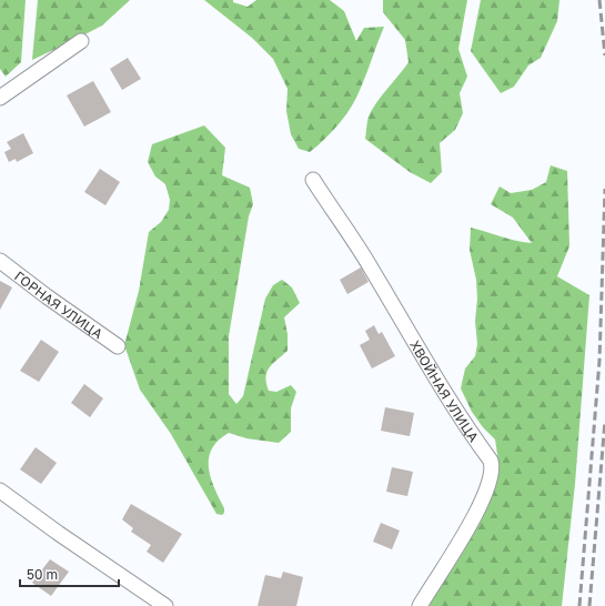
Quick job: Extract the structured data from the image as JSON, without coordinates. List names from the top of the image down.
{
  "streets": {
    "street": ["ГОРНАЯ УЛИЦА", "ХВОЙНАЯ УЛИЦА"]
  },
  "scale_bar": "50 m"
}
